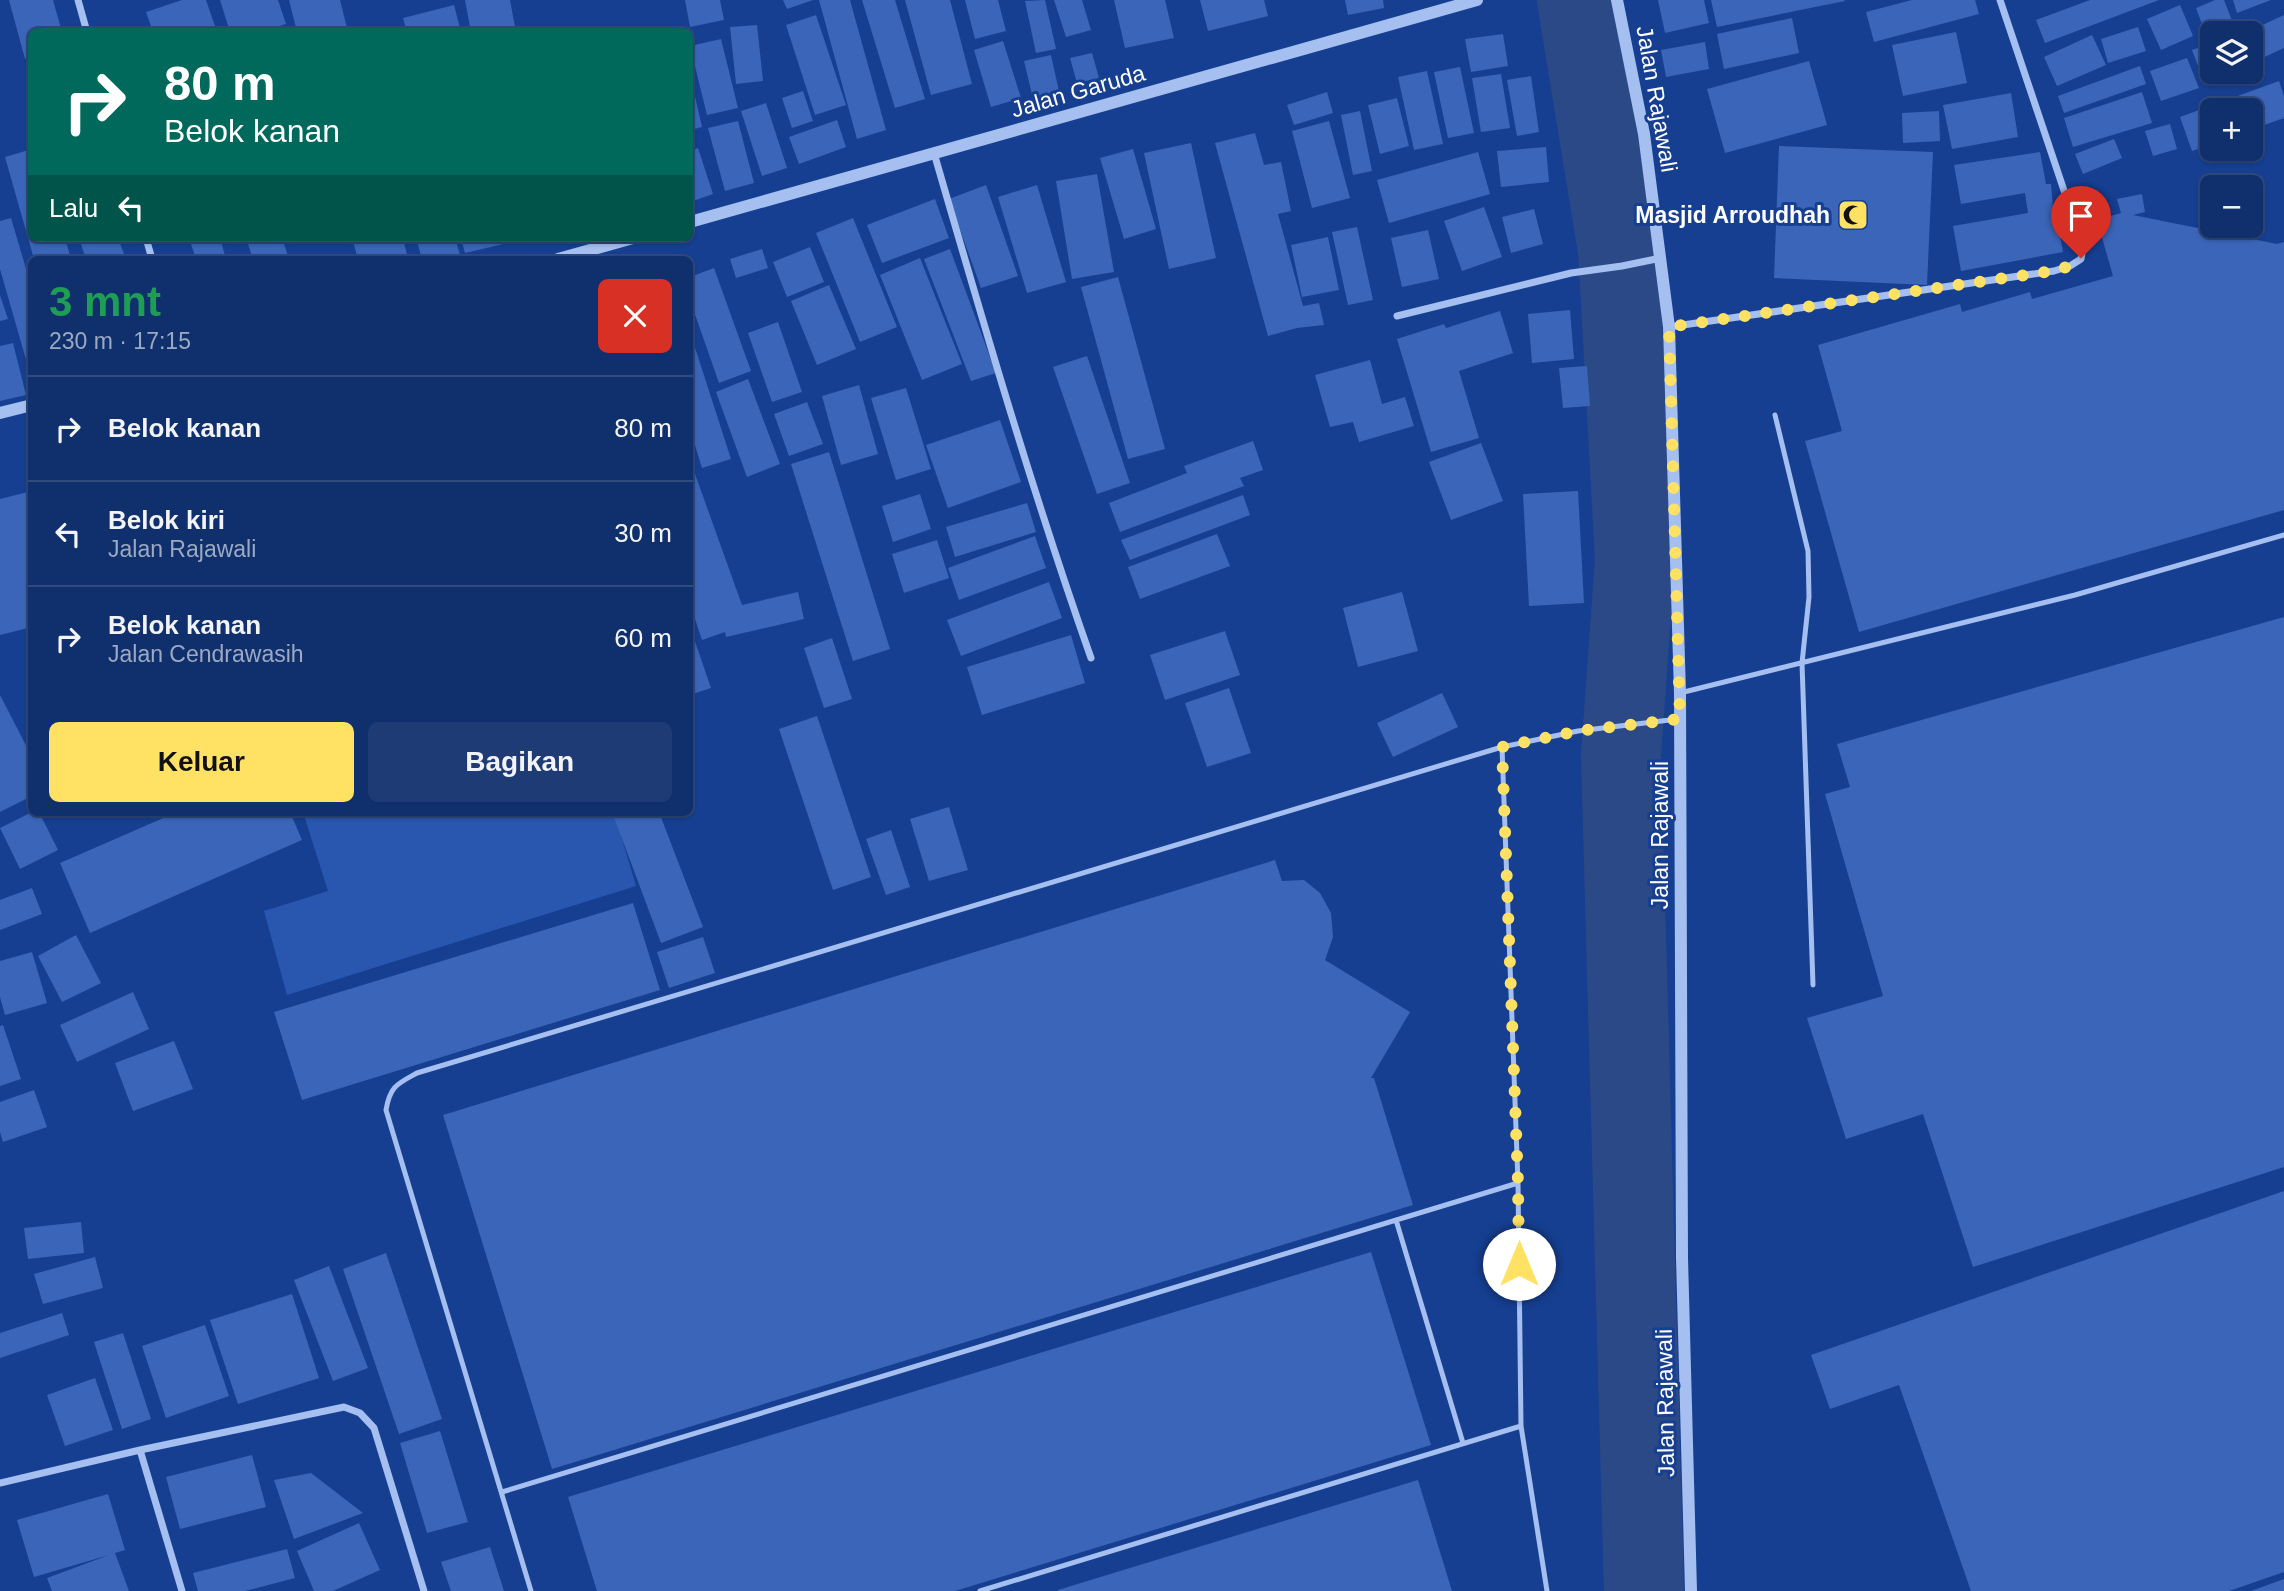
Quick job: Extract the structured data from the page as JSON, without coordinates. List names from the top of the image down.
{
  "streets": {
    "street": ["Jalan Garuda", "Jalan Rajawali"]
  },
  "places": {
    "mosque": ["Masjid Arroudhah"]
  },
  "page": {
    "map_buttons": ["+", "−"],
    "turn": ["80 m", "Belok kanan"],
    "then": "Lalu",
    "heading": ["3 mnt", "230 m · 17:15"],
    "list": [
      {
        "name": "Belok kanan",
        "value": "80 m"
      },
      {
        "name": "Belok kiri",
        "note": "Jalan Rajawali",
        "value": "30 m"
      },
      {
        "name": "Belok kanan",
        "note": "Jalan Cendrawasih",
        "value": "60 m"
      }
    ],
    "buttons": ["Keluar", "Bagikan"]
  }
}
